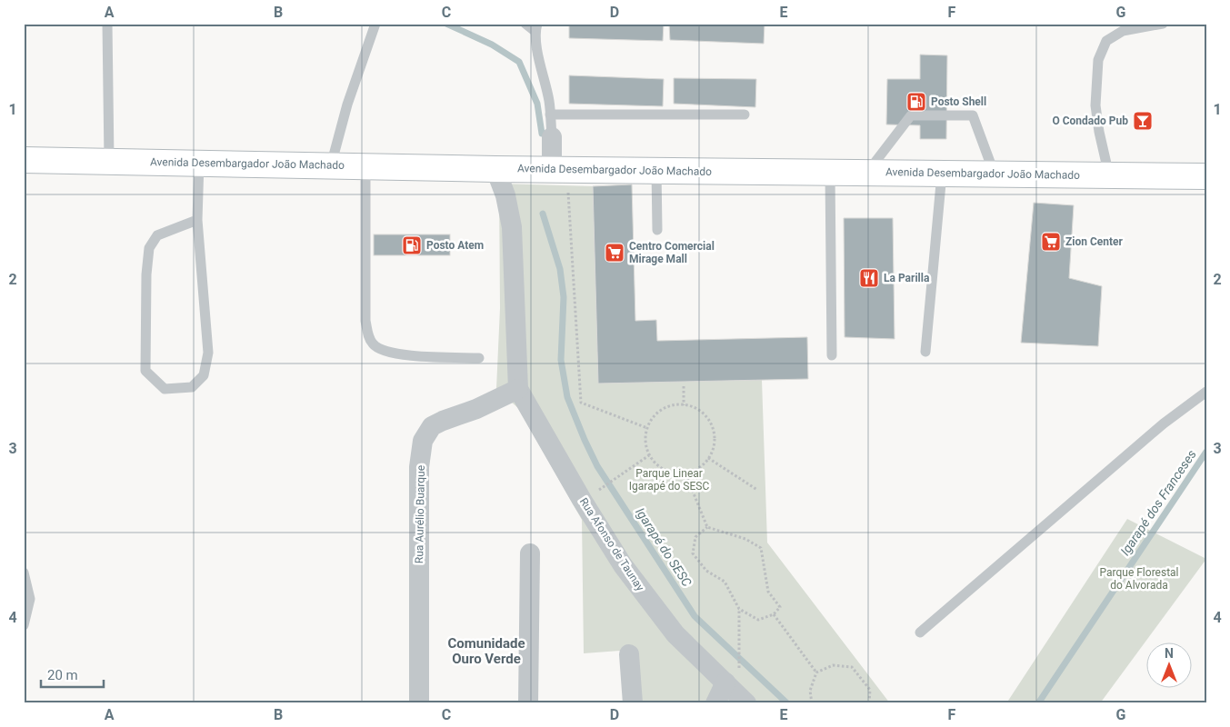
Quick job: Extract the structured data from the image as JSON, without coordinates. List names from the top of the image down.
{
  "streets": {
    "main road": ["Avenida Desembargador João Machado"],
    "street": ["Rua Aurélio Buarque", "Rua Afonso de Taunay"]
  },
  "crossings": [
    ["Rua Aurélio Buarque", "Rua Afonso de Taunay"]
  ],
  "districts": ["Comunidade Ouro Verde"],
  "water": ["Igarapé dos Franceses", "Igarapé do SESC"],
  "parks": ["Parque Linear Igarapé do SESC", "Parque Florestal do Alvorada"],
  "places": {
    "fuel station": ["Posto Shell", "Posto Atem"],
    "bar": ["O Condado Pub"],
    "supermarket": ["Zion Center", "Centro Comercial Mirage Mall"],
    "restaurant": ["La Parilla"]
  },
  "scale_bar": "20 m",
  "north": "top",
  "grid": {
    "columns": [
      "A",
      "B",
      "C",
      "D",
      "E",
      "F",
      "G"
    ],
    "rows": [
      "1",
      "2",
      "3",
      "4"
    ]
  }
}
